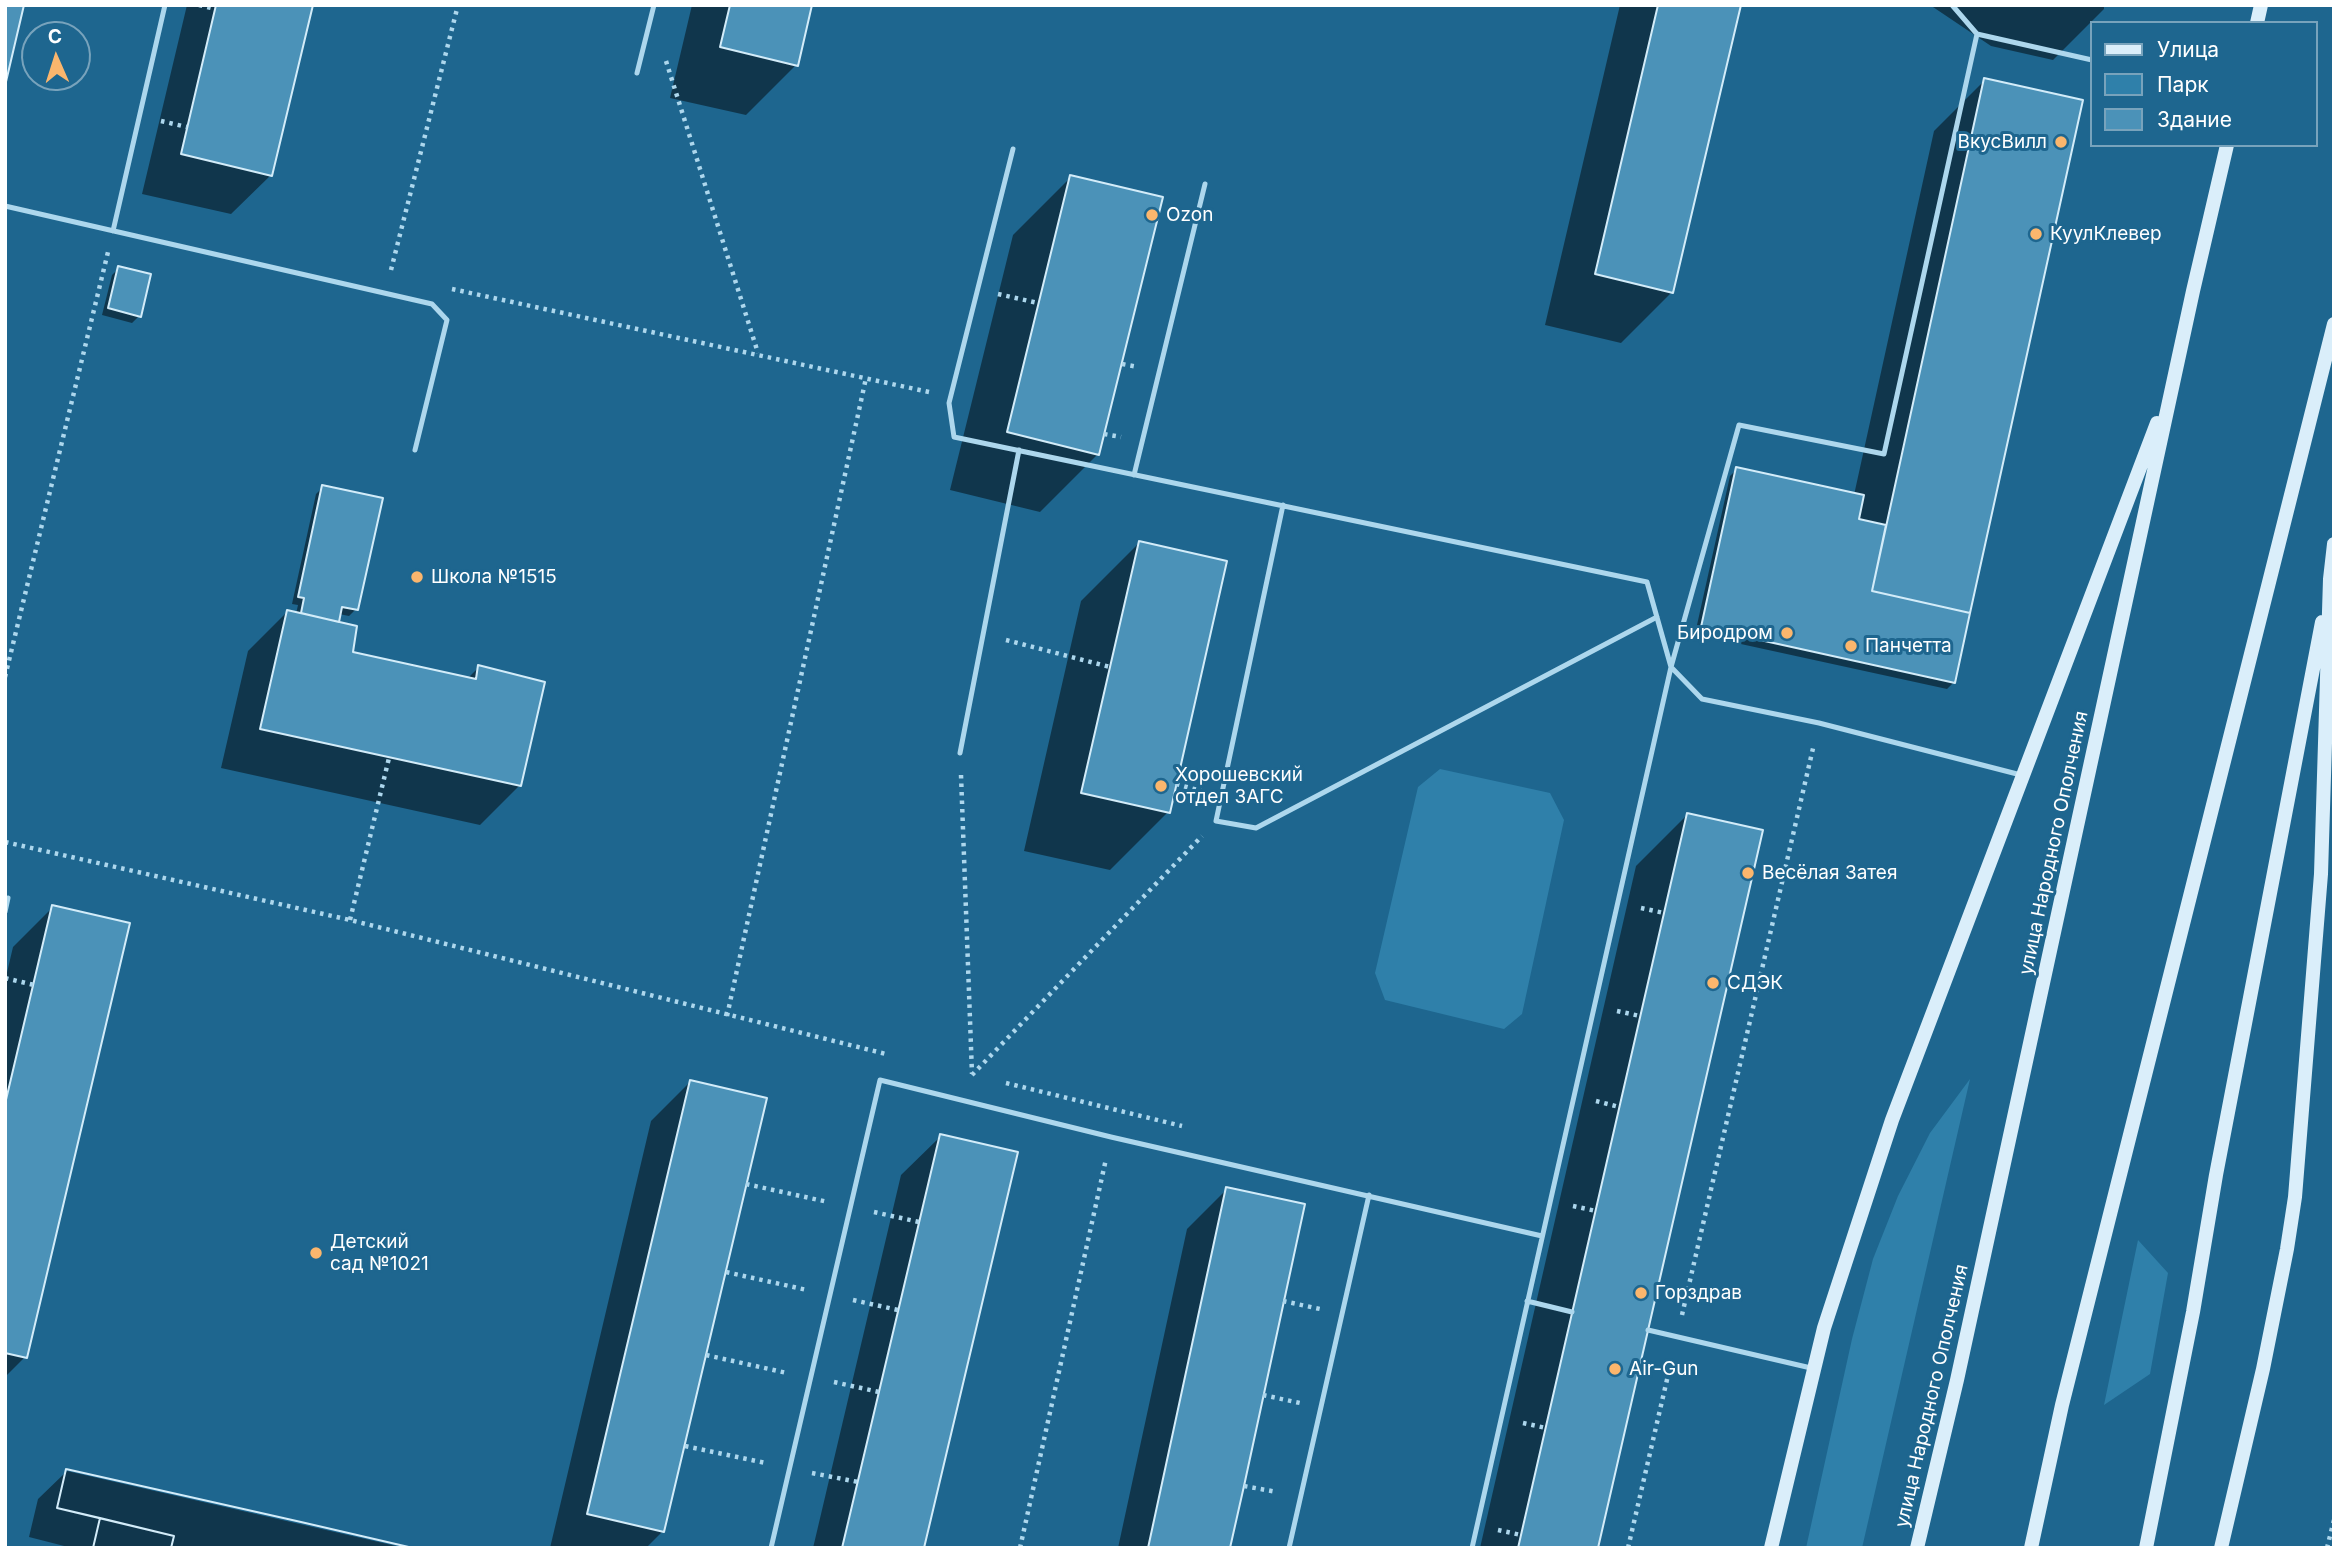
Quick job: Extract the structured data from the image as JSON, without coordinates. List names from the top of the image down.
{
  "streets": {
    "main road": ["улица Народного Ополчения"]
  },
  "places": [
    "ВкусВилл",
    "Ozon",
    "КуулКлевер",
    "Школа №1515",
    "Биродром",
    "Панчетта",
    "Хорошевский отдел ЗАГС",
    "Весёлая Затея",
    "СДЭК",
    "Детский сад №1021",
    "Горздрав",
    "Air-Gun"
  ],
  "legend": ["Улица", "Парк", "Здание"],
  "north": "top"
}
